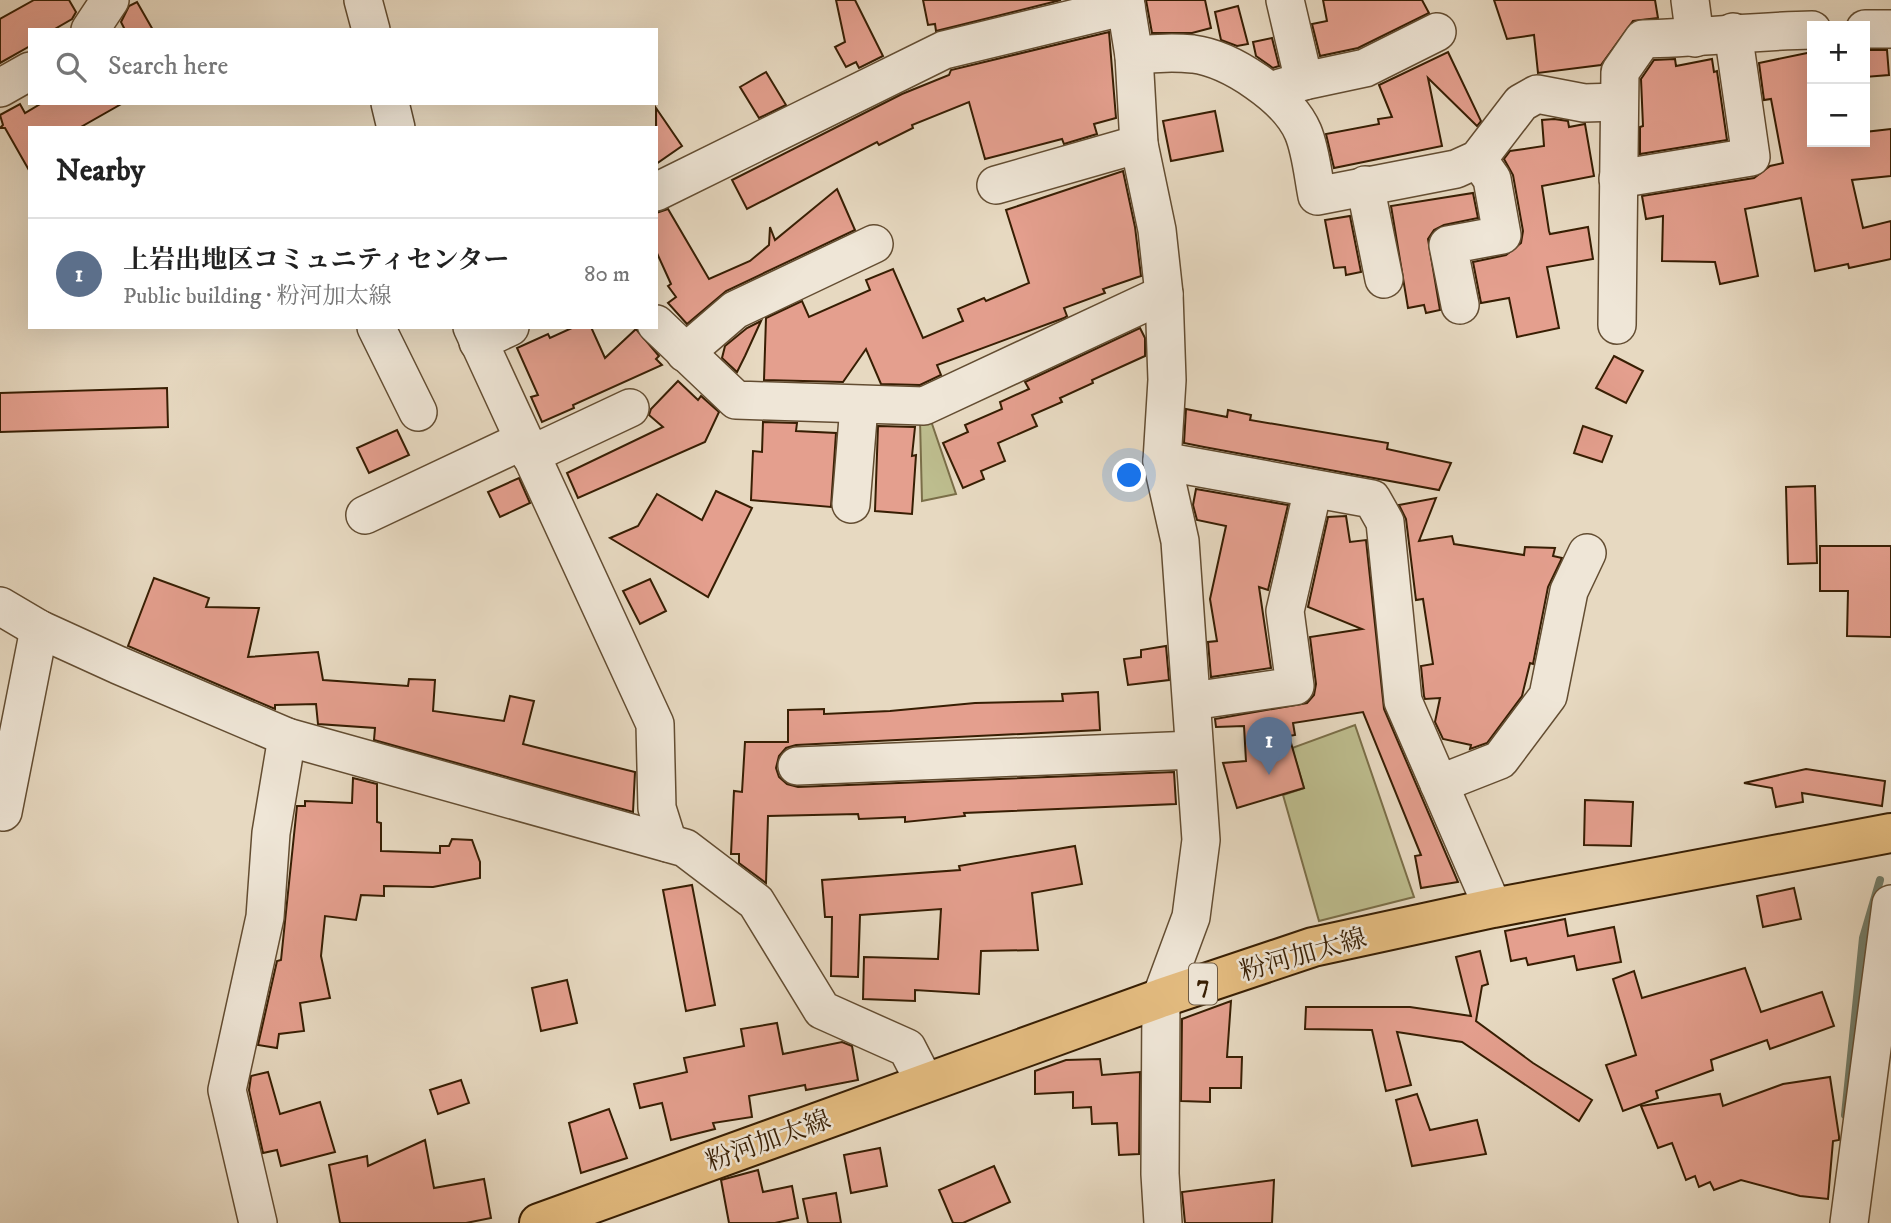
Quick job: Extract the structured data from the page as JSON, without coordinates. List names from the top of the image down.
{
  "streets": {
    "main road": ["粉河加太線", "7"]
  },
  "page": {
    "map_buttons": ["+", "−"],
    "search": "Search here",
    "heading": "Nearby",
    "list": [
      {
        "mark": "1",
        "name": "上岩出地区コミュニティセンター",
        "note": "Public building · 粉河加太線",
        "value": "80 m"
      }
    ],
    "pins": "1"
  }
}
